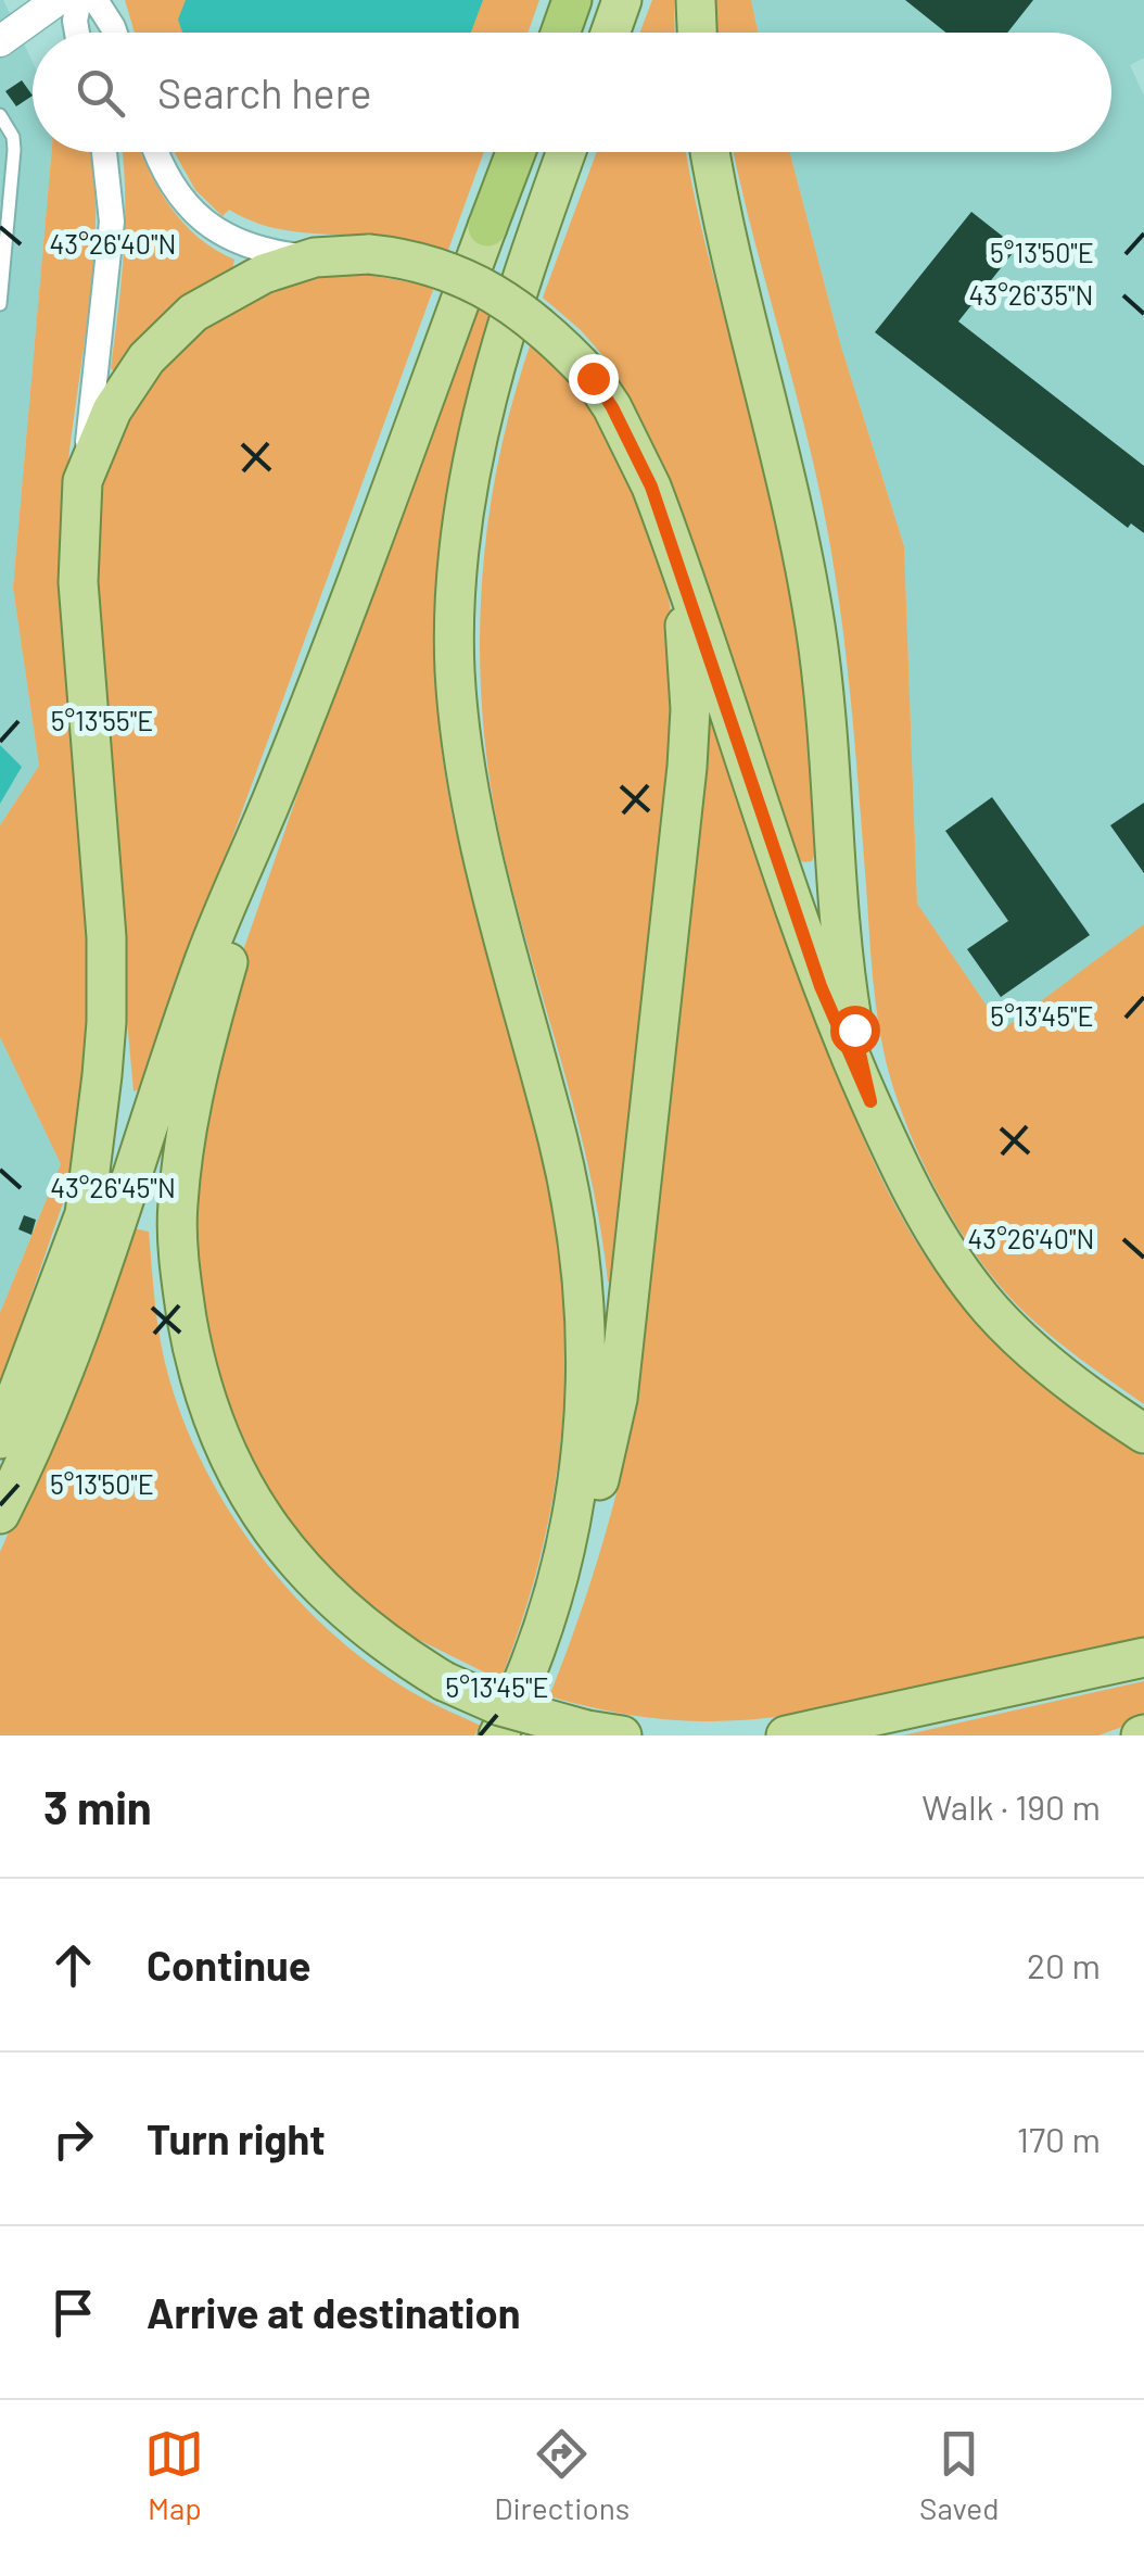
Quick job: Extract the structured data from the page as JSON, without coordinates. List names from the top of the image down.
{
  "page": {
    "search": "Search here",
    "heading": ["3 min", "Walk · 190 m"],
    "list": [
      ["Continue", "20 m"],
      ["Turn right", "170 m"],
      "Arrive at destination"
    ],
    "nav": ["Map", "Directions", "Saved"]
  },
  "coordinates": [
    "43°26'40\"N",
    "5°13'50\"E",
    "43°26'35\"N",
    "5°13'55\"E",
    "5°13'45\"E",
    "43°26'45\"N"
  ]
}
